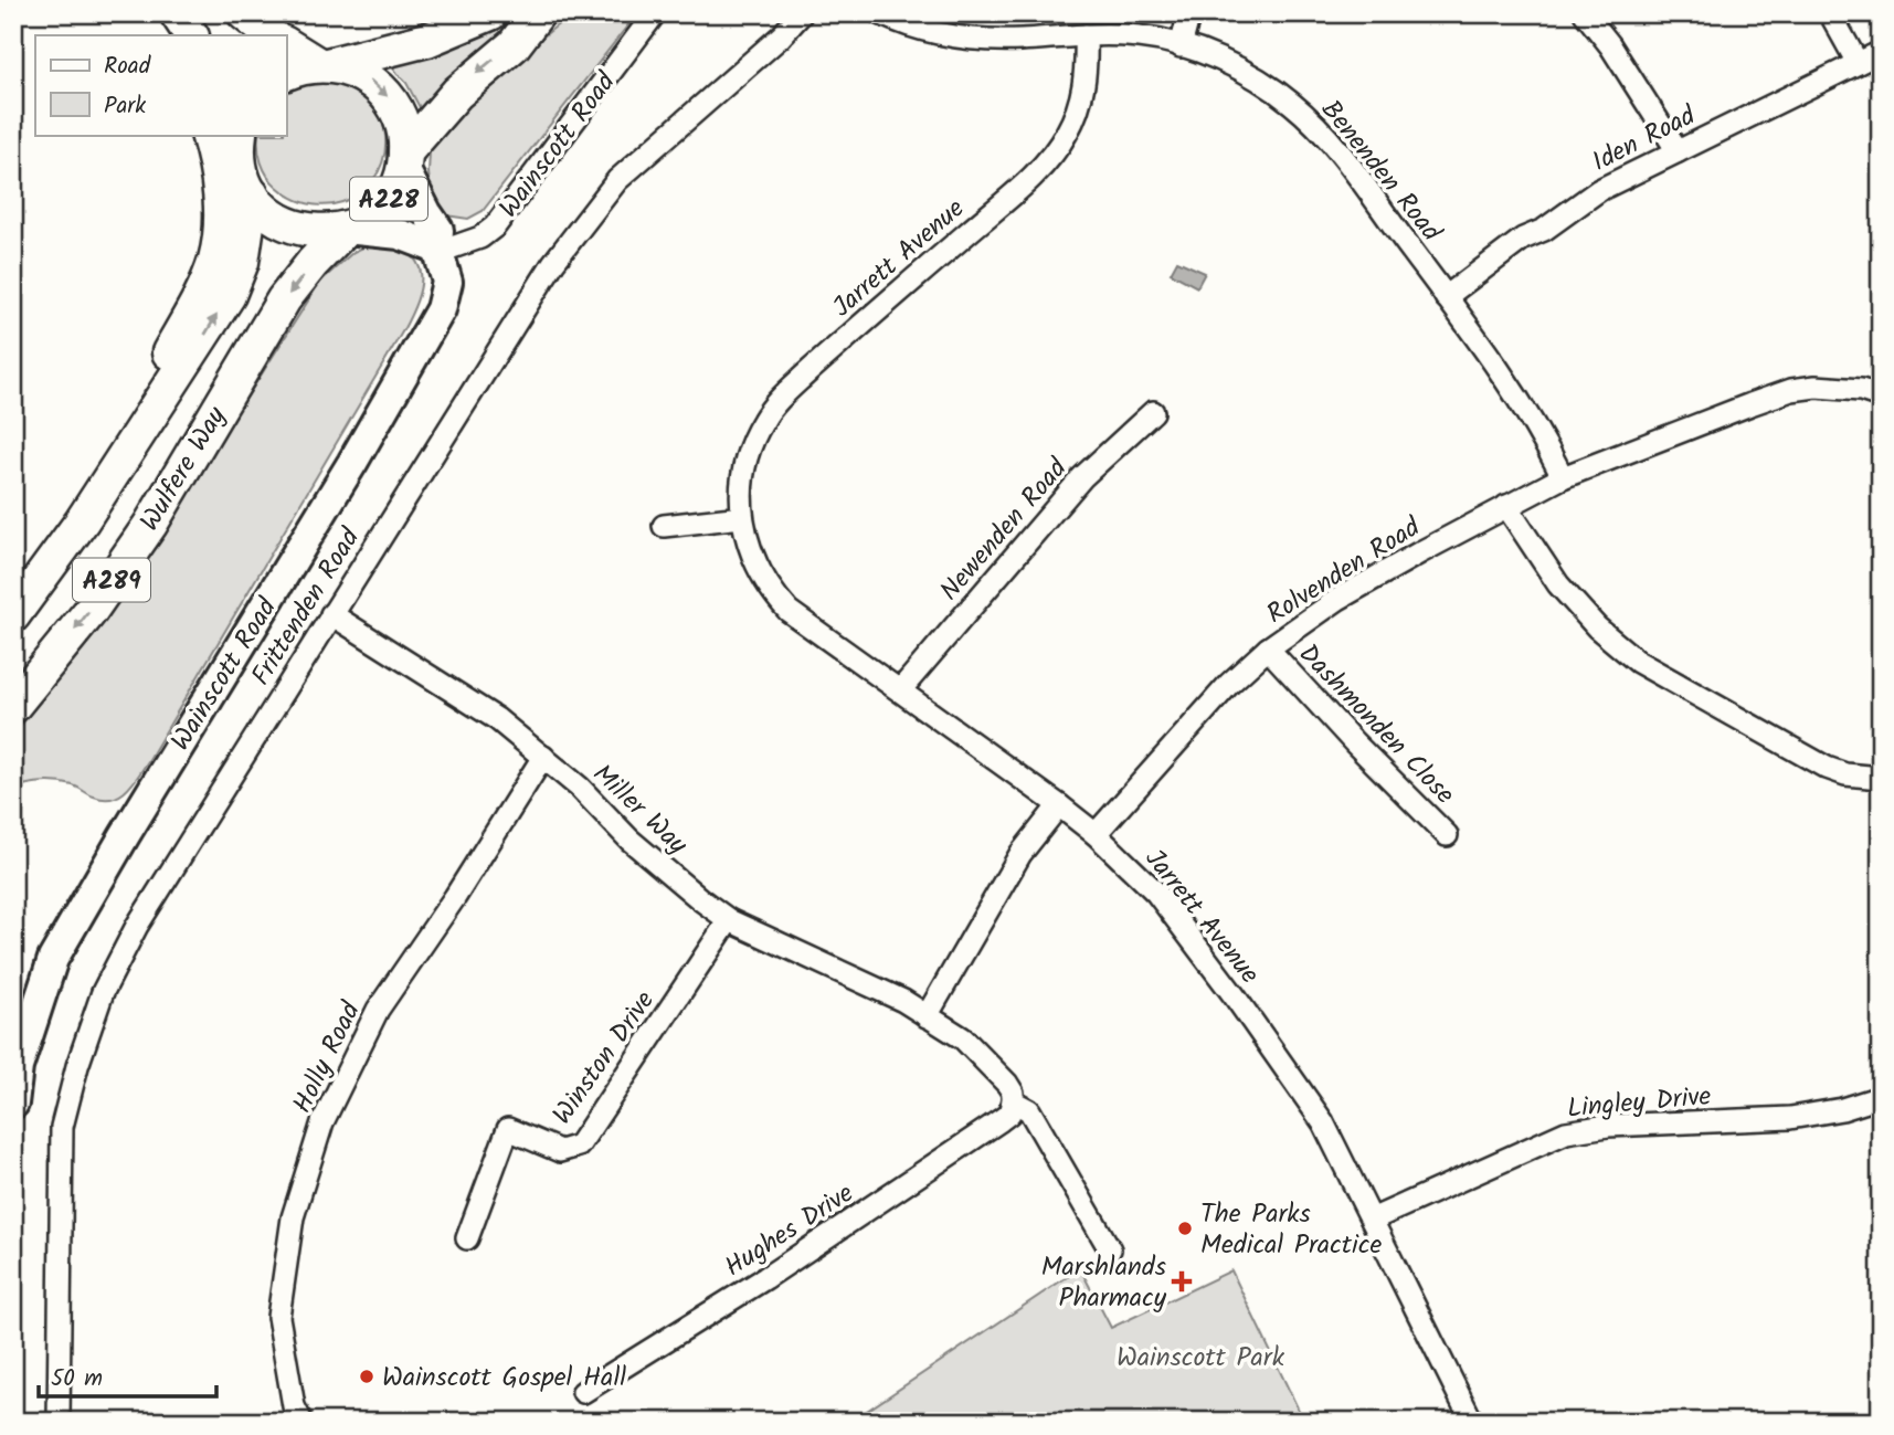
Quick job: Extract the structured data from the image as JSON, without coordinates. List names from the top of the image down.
{
  "streets": {
    "main road": ["A228", "Wulfere Way", "A289"],
    "street": [
      "Iden Road",
      "Wainscott Road",
      "Benenden Road",
      "Jarrett Avenue",
      "Newenden Road",
      "Rolvenden Road",
      "Frittenden Road",
      "Dashmonden Close",
      "Miller Way",
      "Holly Road",
      "Winston Drive",
      "Lingley Drive",
      "Hughes Drive"
    ]
  },
  "crossings": [
    ["Iden Road", "Benenden Road"],
    ["Wainscott Road", "A228"],
    ["Benenden Road", "Jarrett Avenue"],
    ["Benenden Road", "Rolvenden Road"],
    ["A228", "Wulfere Way"],
    ["Jarrett Avenue", "Newenden Road"],
    ["Jarrett Avenue", "Rolvenden Road"],
    ["Jarrett Avenue", "Lingley Drive"],
    ["Wulfere Way", "A289"],
    ["Rolvenden Road", "Dashmonden Close"],
    ["Frittenden Road", "Miller Way"],
    ["Miller Way", "Holly Road"],
    ["Miller Way", "Winston Drive"],
    ["Miller Way", "Hughes Drive"]
  ],
  "parks": ["Wainscott Park"],
  "places": {
    "other": ["The Parks Medical Practice", "Wainscott Gospel Hall"],
    "health": ["Marshlands Pharmacy"]
  },
  "legend": ["Road", "Park"],
  "scale_bar": "50 m"
}
